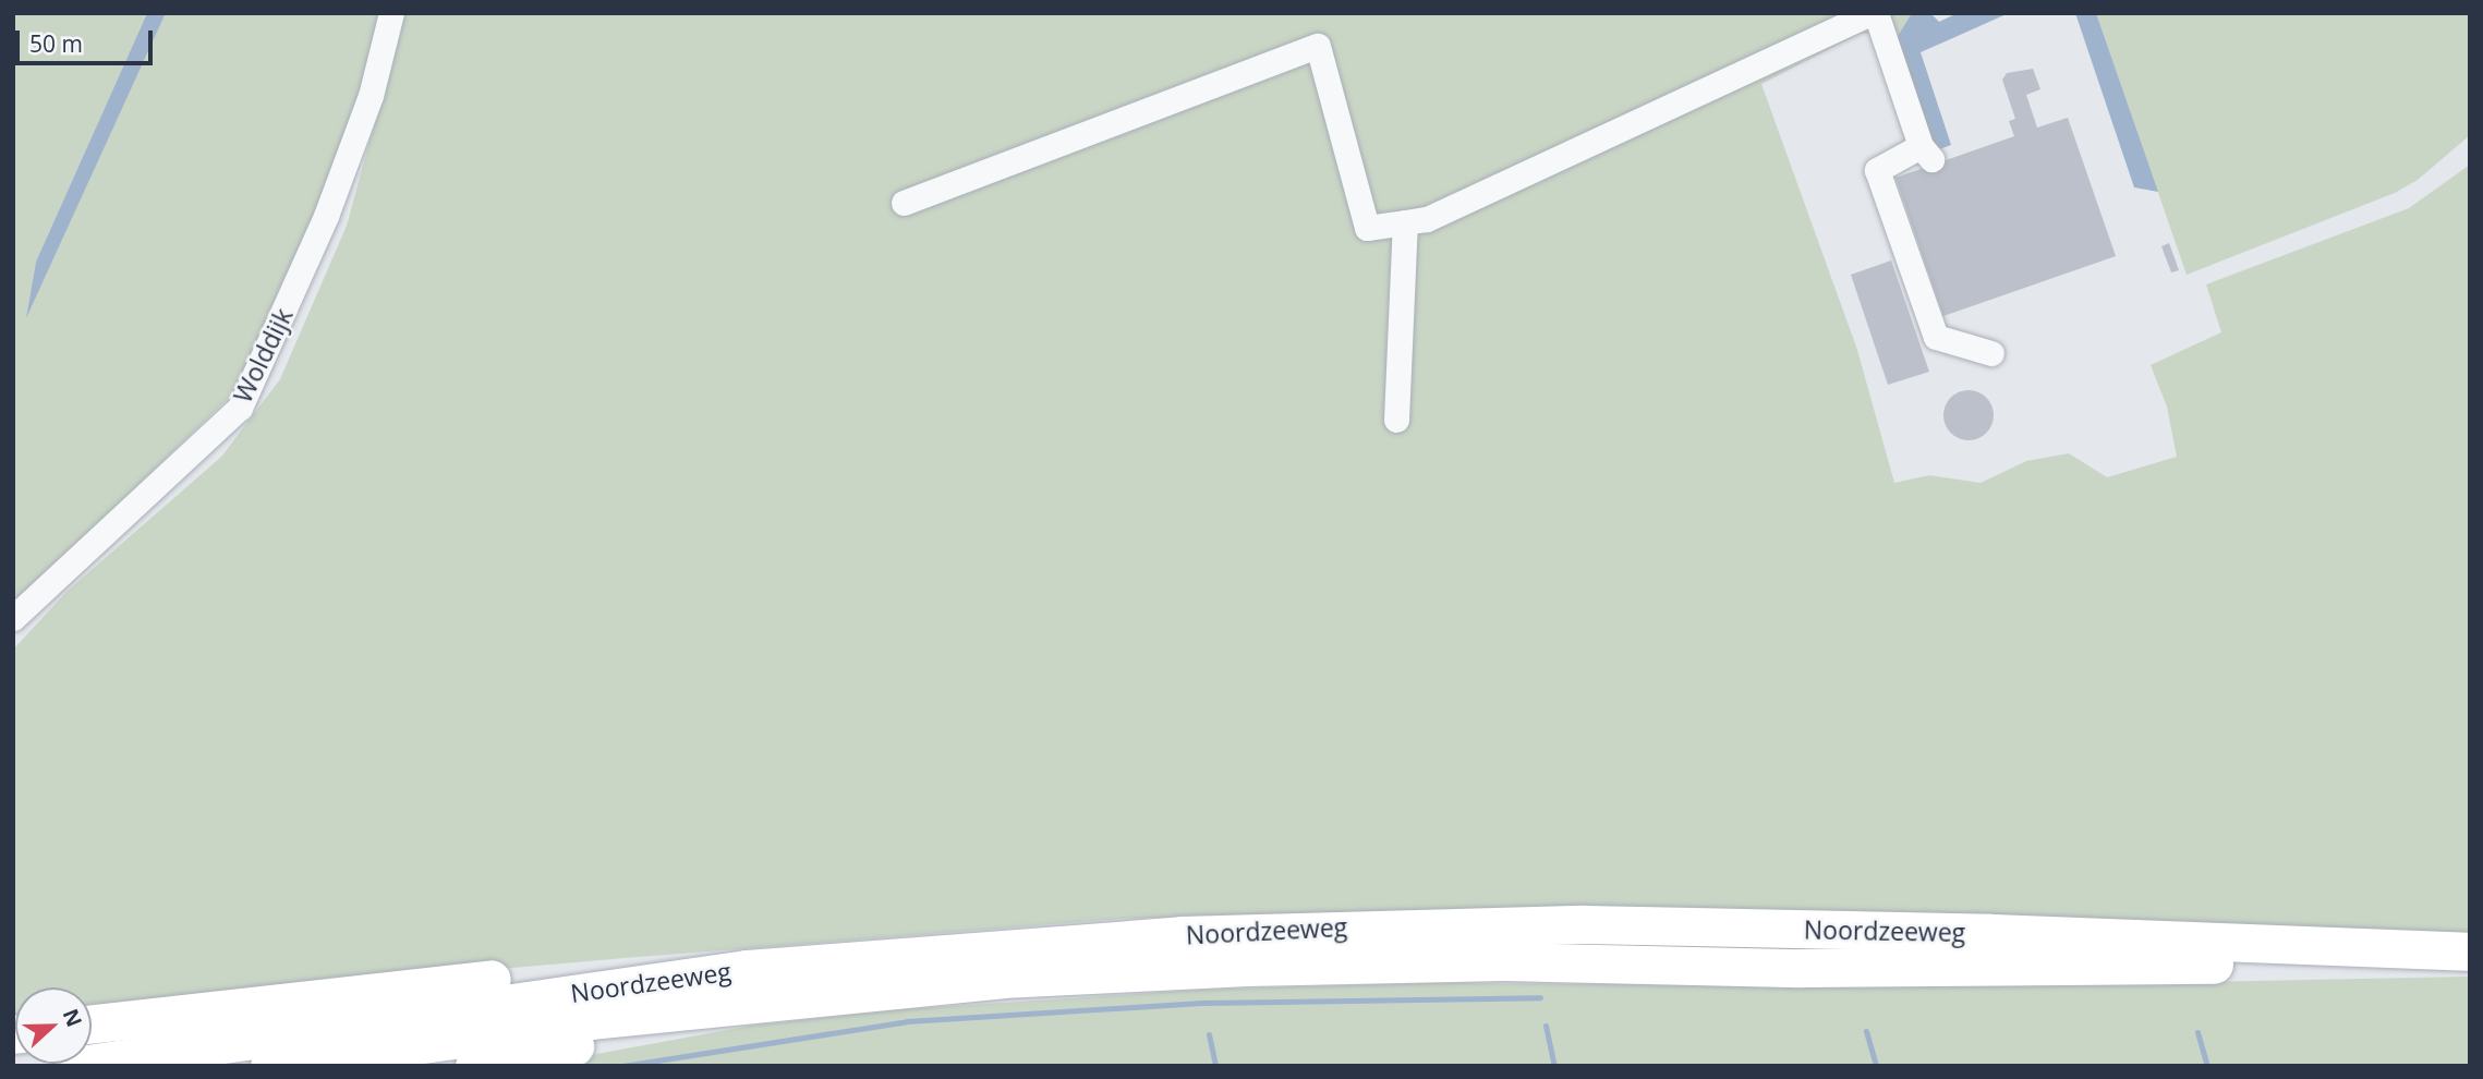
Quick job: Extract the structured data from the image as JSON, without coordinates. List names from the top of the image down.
{
  "streets": {
    "highway": ["Noordzeeweg"],
    "street": ["Wolddijk"]
  },
  "scale_bar": "50 m",
  "north": "right"
}
